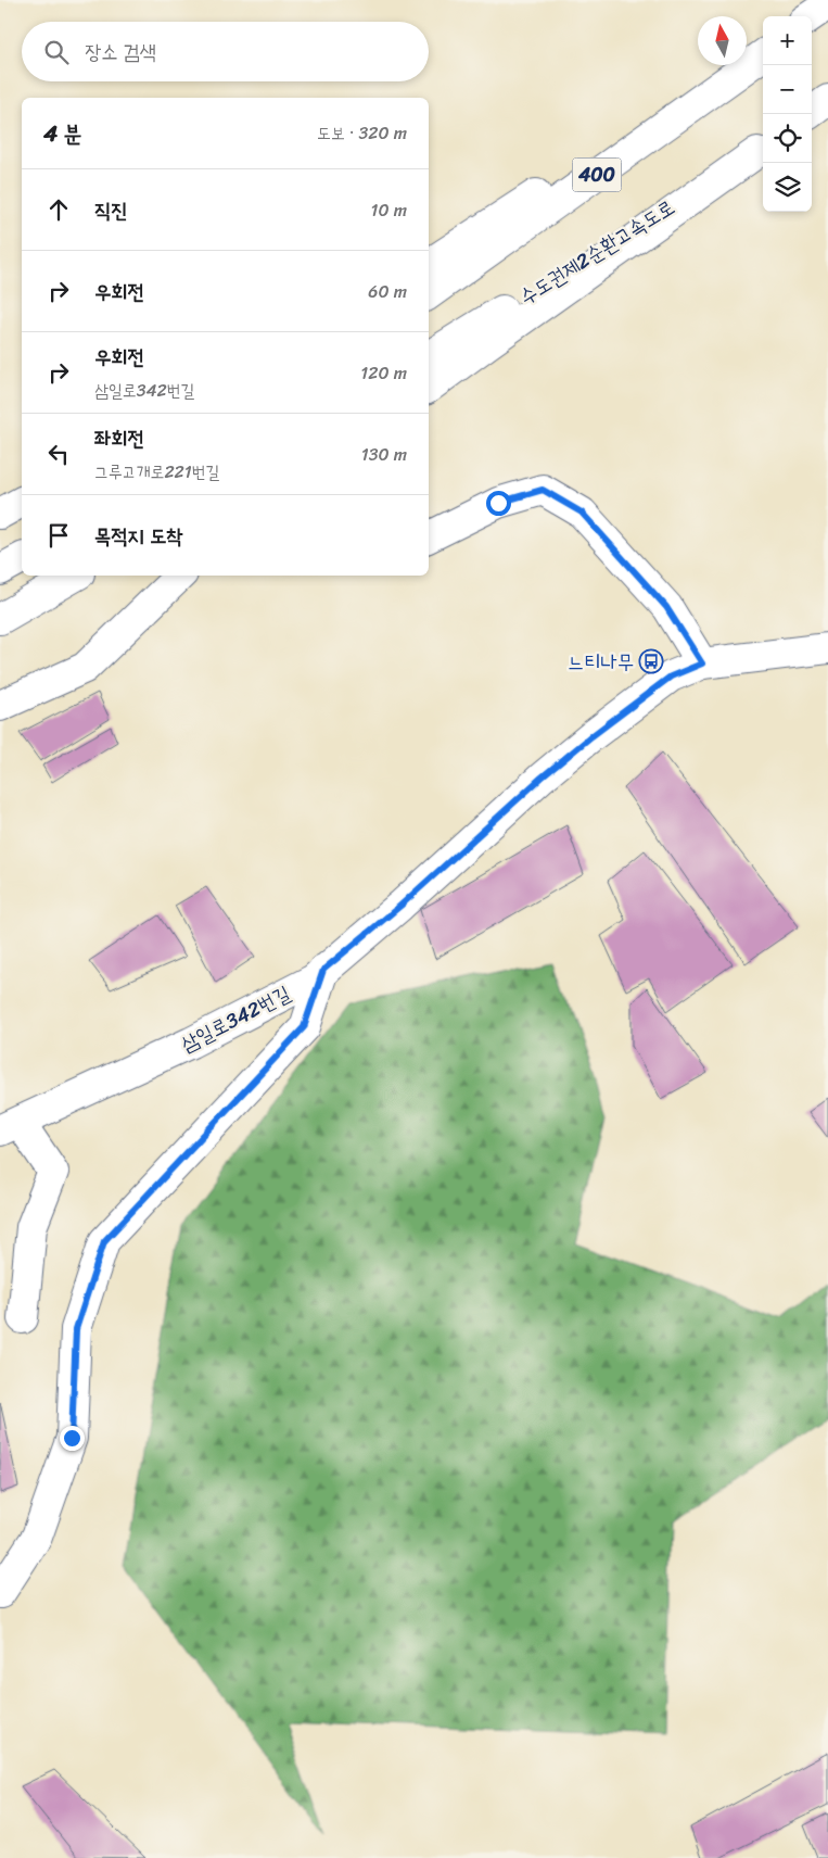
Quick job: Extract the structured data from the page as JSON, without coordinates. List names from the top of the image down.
{
  "streets": {
    "main road": ["400", "수도권제2순환고속도로", "삼일로342번길"]
  },
  "places": {
    "bus stop": ["느티나무"]
  },
  "north": "top",
  "page": {
    "map_buttons": ["+", "−"],
    "search": "장소 검색",
    "heading": ["4 분", "도보 · 320 m"],
    "list": [
      ["직진", "10 m"],
      ["우회전", "60 m"],
      ["우회전", "삼일로342번길", "120 m"],
      ["좌회전", "그루고개로221번길", "130 m"],
      "목적지 도착"
    ]
  }
}
